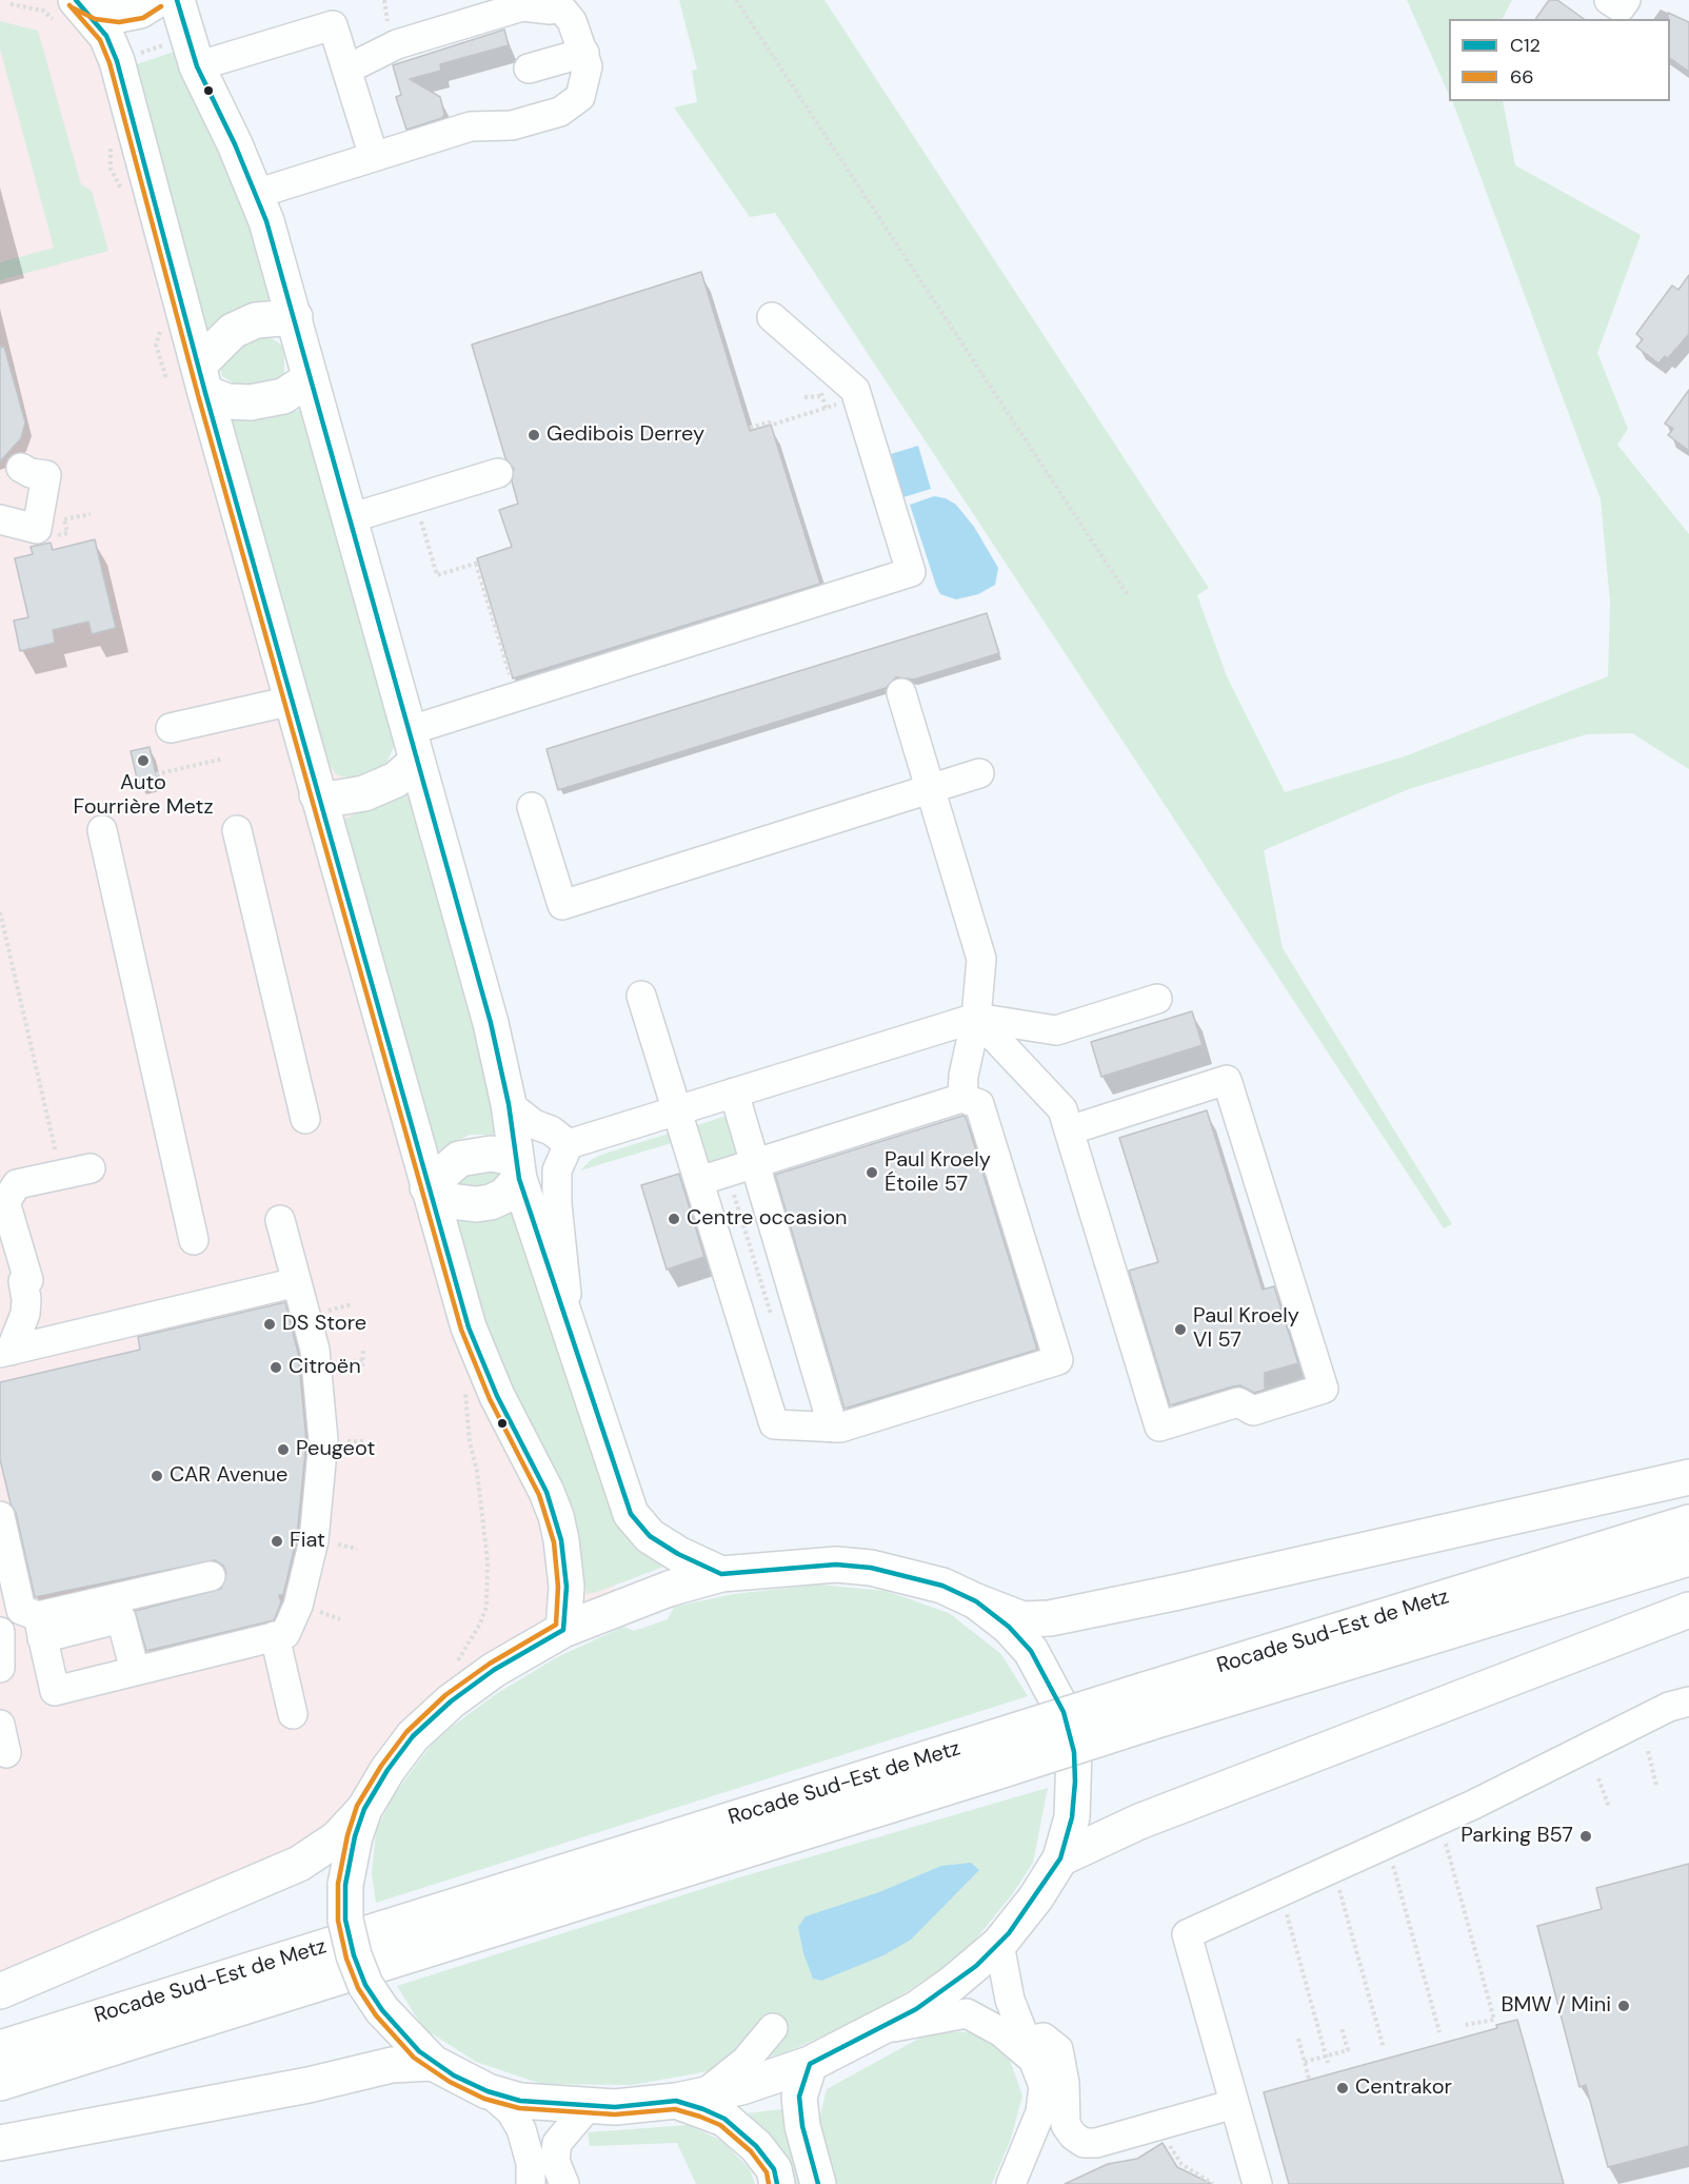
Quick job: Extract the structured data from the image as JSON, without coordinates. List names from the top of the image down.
{
  "streets": {
    "main road": ["Rocade Sud-Est de Metz"]
  },
  "places": [
    "Gedibois Derrey",
    "Auto Fourrière Metz",
    "Paul Kroely Étoile 57",
    "Centre occasion",
    "DS Store",
    "Paul Kroely VI 57",
    "Citroën",
    "Peugeot",
    "CAR Avenue",
    "Fiat",
    "Parking B57",
    "BMW / Mini",
    "Centrakor"
  ],
  "lines": ["transit line C12", "transit line 66"],
  "legend": ["C12", "66"]
}
